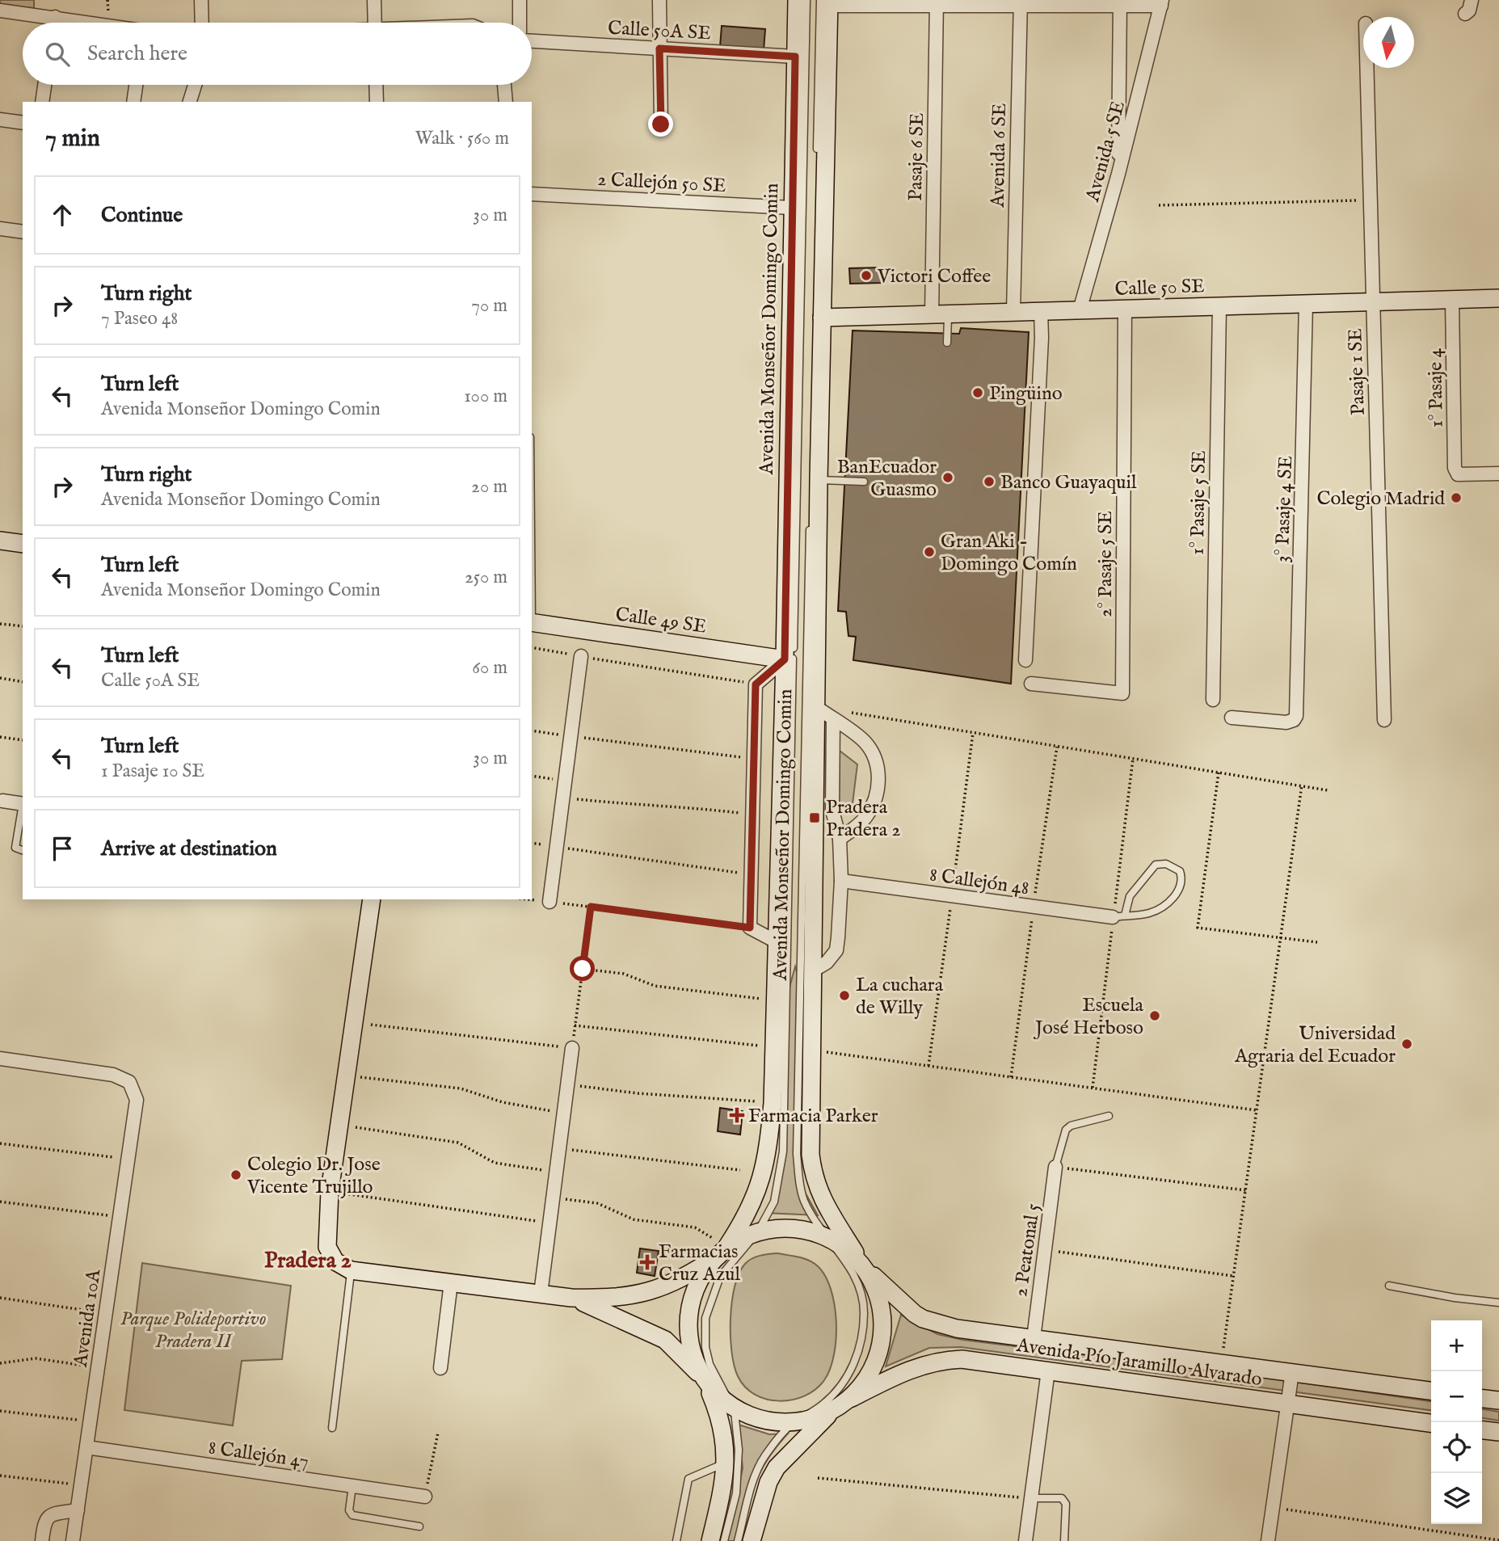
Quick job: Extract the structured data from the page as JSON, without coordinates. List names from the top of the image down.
{
  "streets": {
    "main road": [
      "Calle 50 SE",
      "Avenida Monseñor Domingo Comin",
      "Calle 49 SE",
      "Avenida Pío Jaramillo Alvarado"
    ],
    "street": [
      "Calle 50A SE",
      "Avenida 5 SE",
      "Avenida 6 SE",
      "Pasaje 6 SE",
      "2 Callejón 50 SE",
      "Pasaje 1 SE",
      "1° Pasaje 4",
      "1° Pasaje 5 SE",
      "3° Pasaje 4 SE",
      "2° Pasaje 5 SE",
      "8 Callejón 48",
      "2 Peatonal 5",
      "Avenida 10A",
      "8 Callejón 47"
    ]
  },
  "crossings": [
    ["Calle 50A SE", "Avenida Monseñor Domingo Comin"],
    ["Avenida 5 SE", "Calle 50 SE"],
    ["Avenida 6 SE", "Calle 50 SE"],
    ["Pasaje 6 SE", "Calle 50 SE"],
    ["2 Callejón 50 SE", "Avenida Monseñor Domingo Comin"],
    ["Calle 50 SE", "Avenida Monseñor Domingo Comin"],
    ["Calle 50 SE", "Pasaje 1 SE"],
    ["Calle 50 SE", "1° Pasaje 4"],
    ["Calle 50 SE", "1° Pasaje 5 SE"],
    ["Calle 50 SE", "3° Pasaje 4 SE"],
    ["Calle 50 SE", "2° Pasaje 5 SE"],
    ["Avenida Monseñor Domingo Comin", "Calle 49 SE"],
    ["Avenida Monseñor Domingo Comin", "8 Callejón 48"],
    ["Avenida Monseñor Domingo Comin", "Avenida Pío Jaramillo Alvarado"],
    ["2 Peatonal 5", "Avenida Pío Jaramillo Alvarado"],
    ["Avenida 10A", "8 Callejón 47"]
  ],
  "districts": ["Pradera 2"],
  "parks": ["Parque Polideportivo Pradera II"],
  "places": {
    "other": [
      "Victori Coffee",
      "Pingüino",
      "BanEcuador Guasmo",
      "Banco Guayaquil",
      "Colegio Madrid",
      "Gran Aki - Domingo Comín",
      "La cuchara de Willy",
      "Escuela José Herboso",
      "Universidad Agraria del Ecuador",
      "Colegio Dr. Jose Vicente Trujillo"
    ],
    "transit": ["Pradera Pradera 2"],
    "health": ["Farmacia Parker", "Farmacias Cruz Azul"]
  },
  "north": "bottom",
  "page": {
    "search": "Search here",
    "heading": ["7 min", "Walk · 560 m"],
    "list": [
      ["Continue", "30 m"],
      ["Turn right", "7 Paseo 48", "70 m"],
      ["Turn left", "Avenida Monseñor Domingo Comin", "100 m"],
      ["Turn right", "Avenida Monseñor Domingo Comin", "20 m"],
      ["Turn left", "Avenida Monseñor Domingo Comin", "250 m"],
      ["Turn left", "Calle 50A SE", "60 m"],
      ["Turn left", "1 Pasaje 10 SE", "30 m"],
      "Arrive at destination"
    ],
    "map_buttons": ["+", "−"]
  }
}
